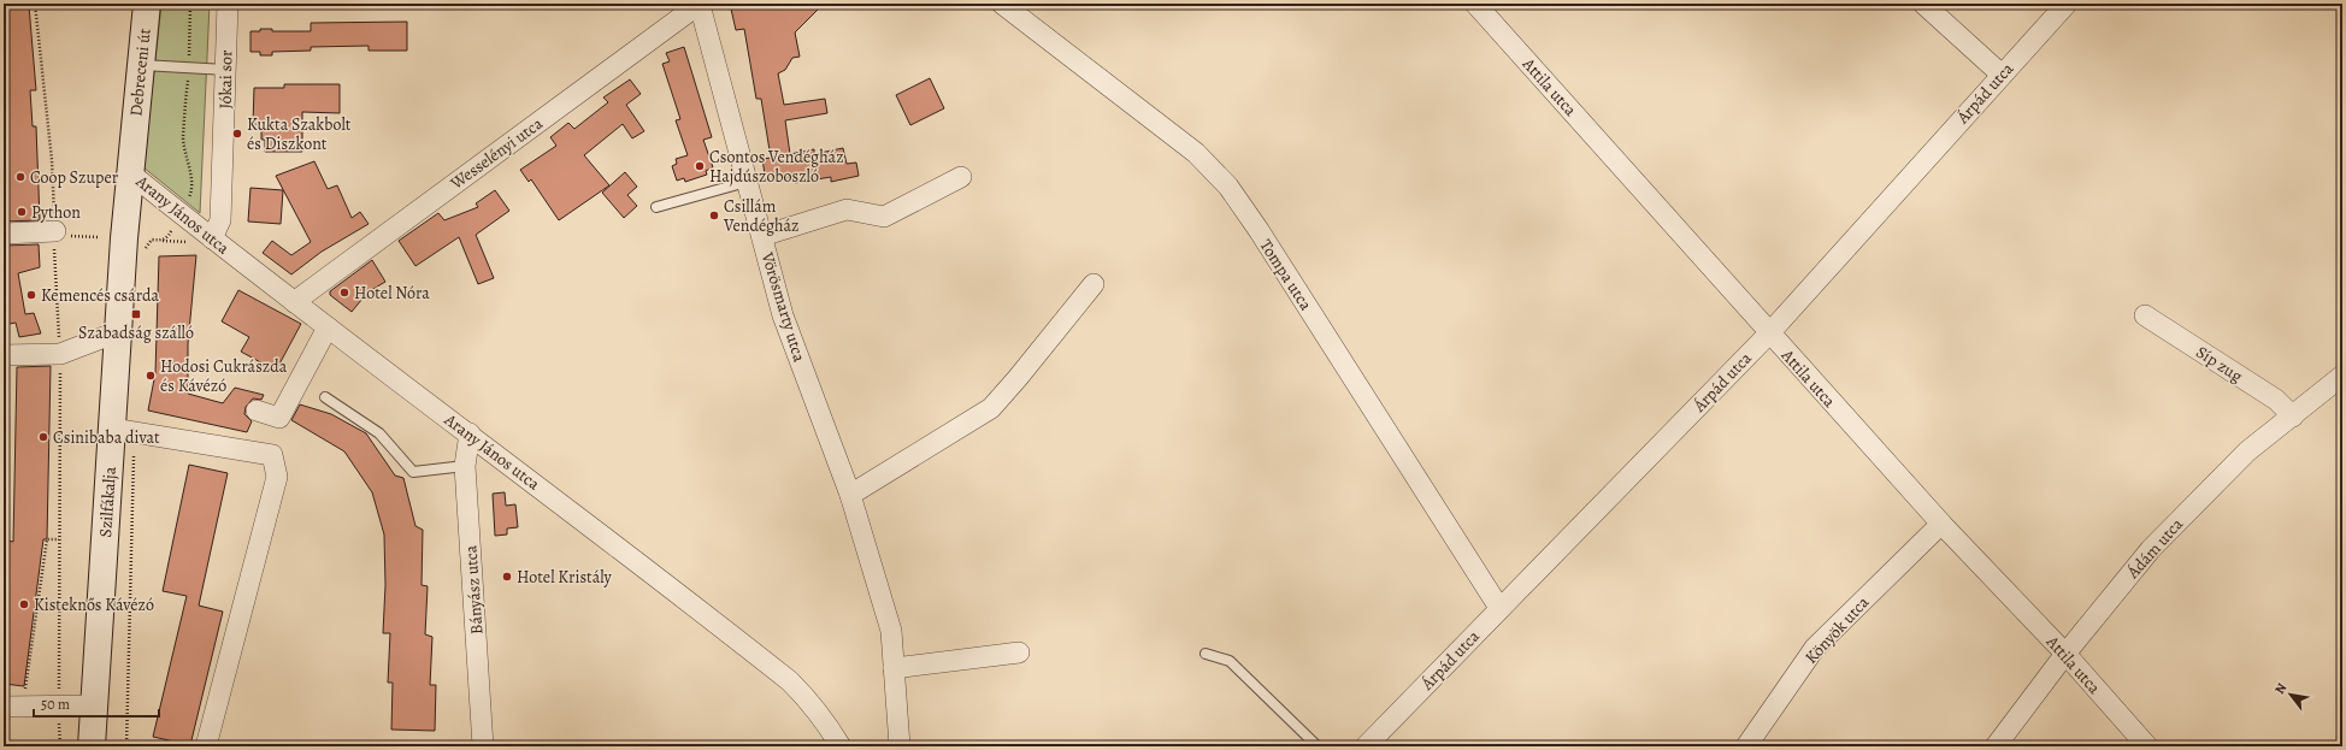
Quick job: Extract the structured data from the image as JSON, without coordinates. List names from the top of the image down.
{
  "streets": {
    "street": [
      "Debreceni út",
      "Jókai sor",
      "Attila utca",
      "Árpád utca",
      "Wesselényi utca",
      "Arany János utca",
      "Tompa utca",
      "Vörösmarty utca",
      "Síp zug",
      "Szilfákalja",
      "Ádám utca",
      "Bányász utca",
      "Könyök utca"
    ]
  },
  "crossings": [
    ["Debreceni út", "Szilfákalja"],
    ["Jókai sor", "Arany János utca"],
    ["Attila utca", "Árpád utca"],
    ["Attila utca", "Ádám utca"],
    ["Attila utca", "Könyök utca"],
    ["Árpád utca", "Tompa utca"],
    ["Wesselényi utca", "Arany János utca"],
    ["Wesselényi utca", "Vörösmarty utca"],
    ["Arany János utca", "Szilfákalja"],
    ["Arany János utca", "Bányász utca"],
    ["Síp zug", "Ádám utca"]
  ],
  "places": {
    "other": [
      "Kukta Szakbolt és Diszkont",
      "Csontos Vendégház Hajdúszoboszló",
      "Coop Szuper",
      "Python",
      "Csillám Vendégház",
      "Hotel Nóra",
      "Kemencés csárda",
      "Hodosi Cukrászda és Kávézó",
      "Csinibaba divat",
      "Hotel Kristály",
      "Kisteknős Kávézó"
    ],
    "transit": ["Szabadság szálló"]
  },
  "scale_bar": "50 m",
  "north": "top left"
}
